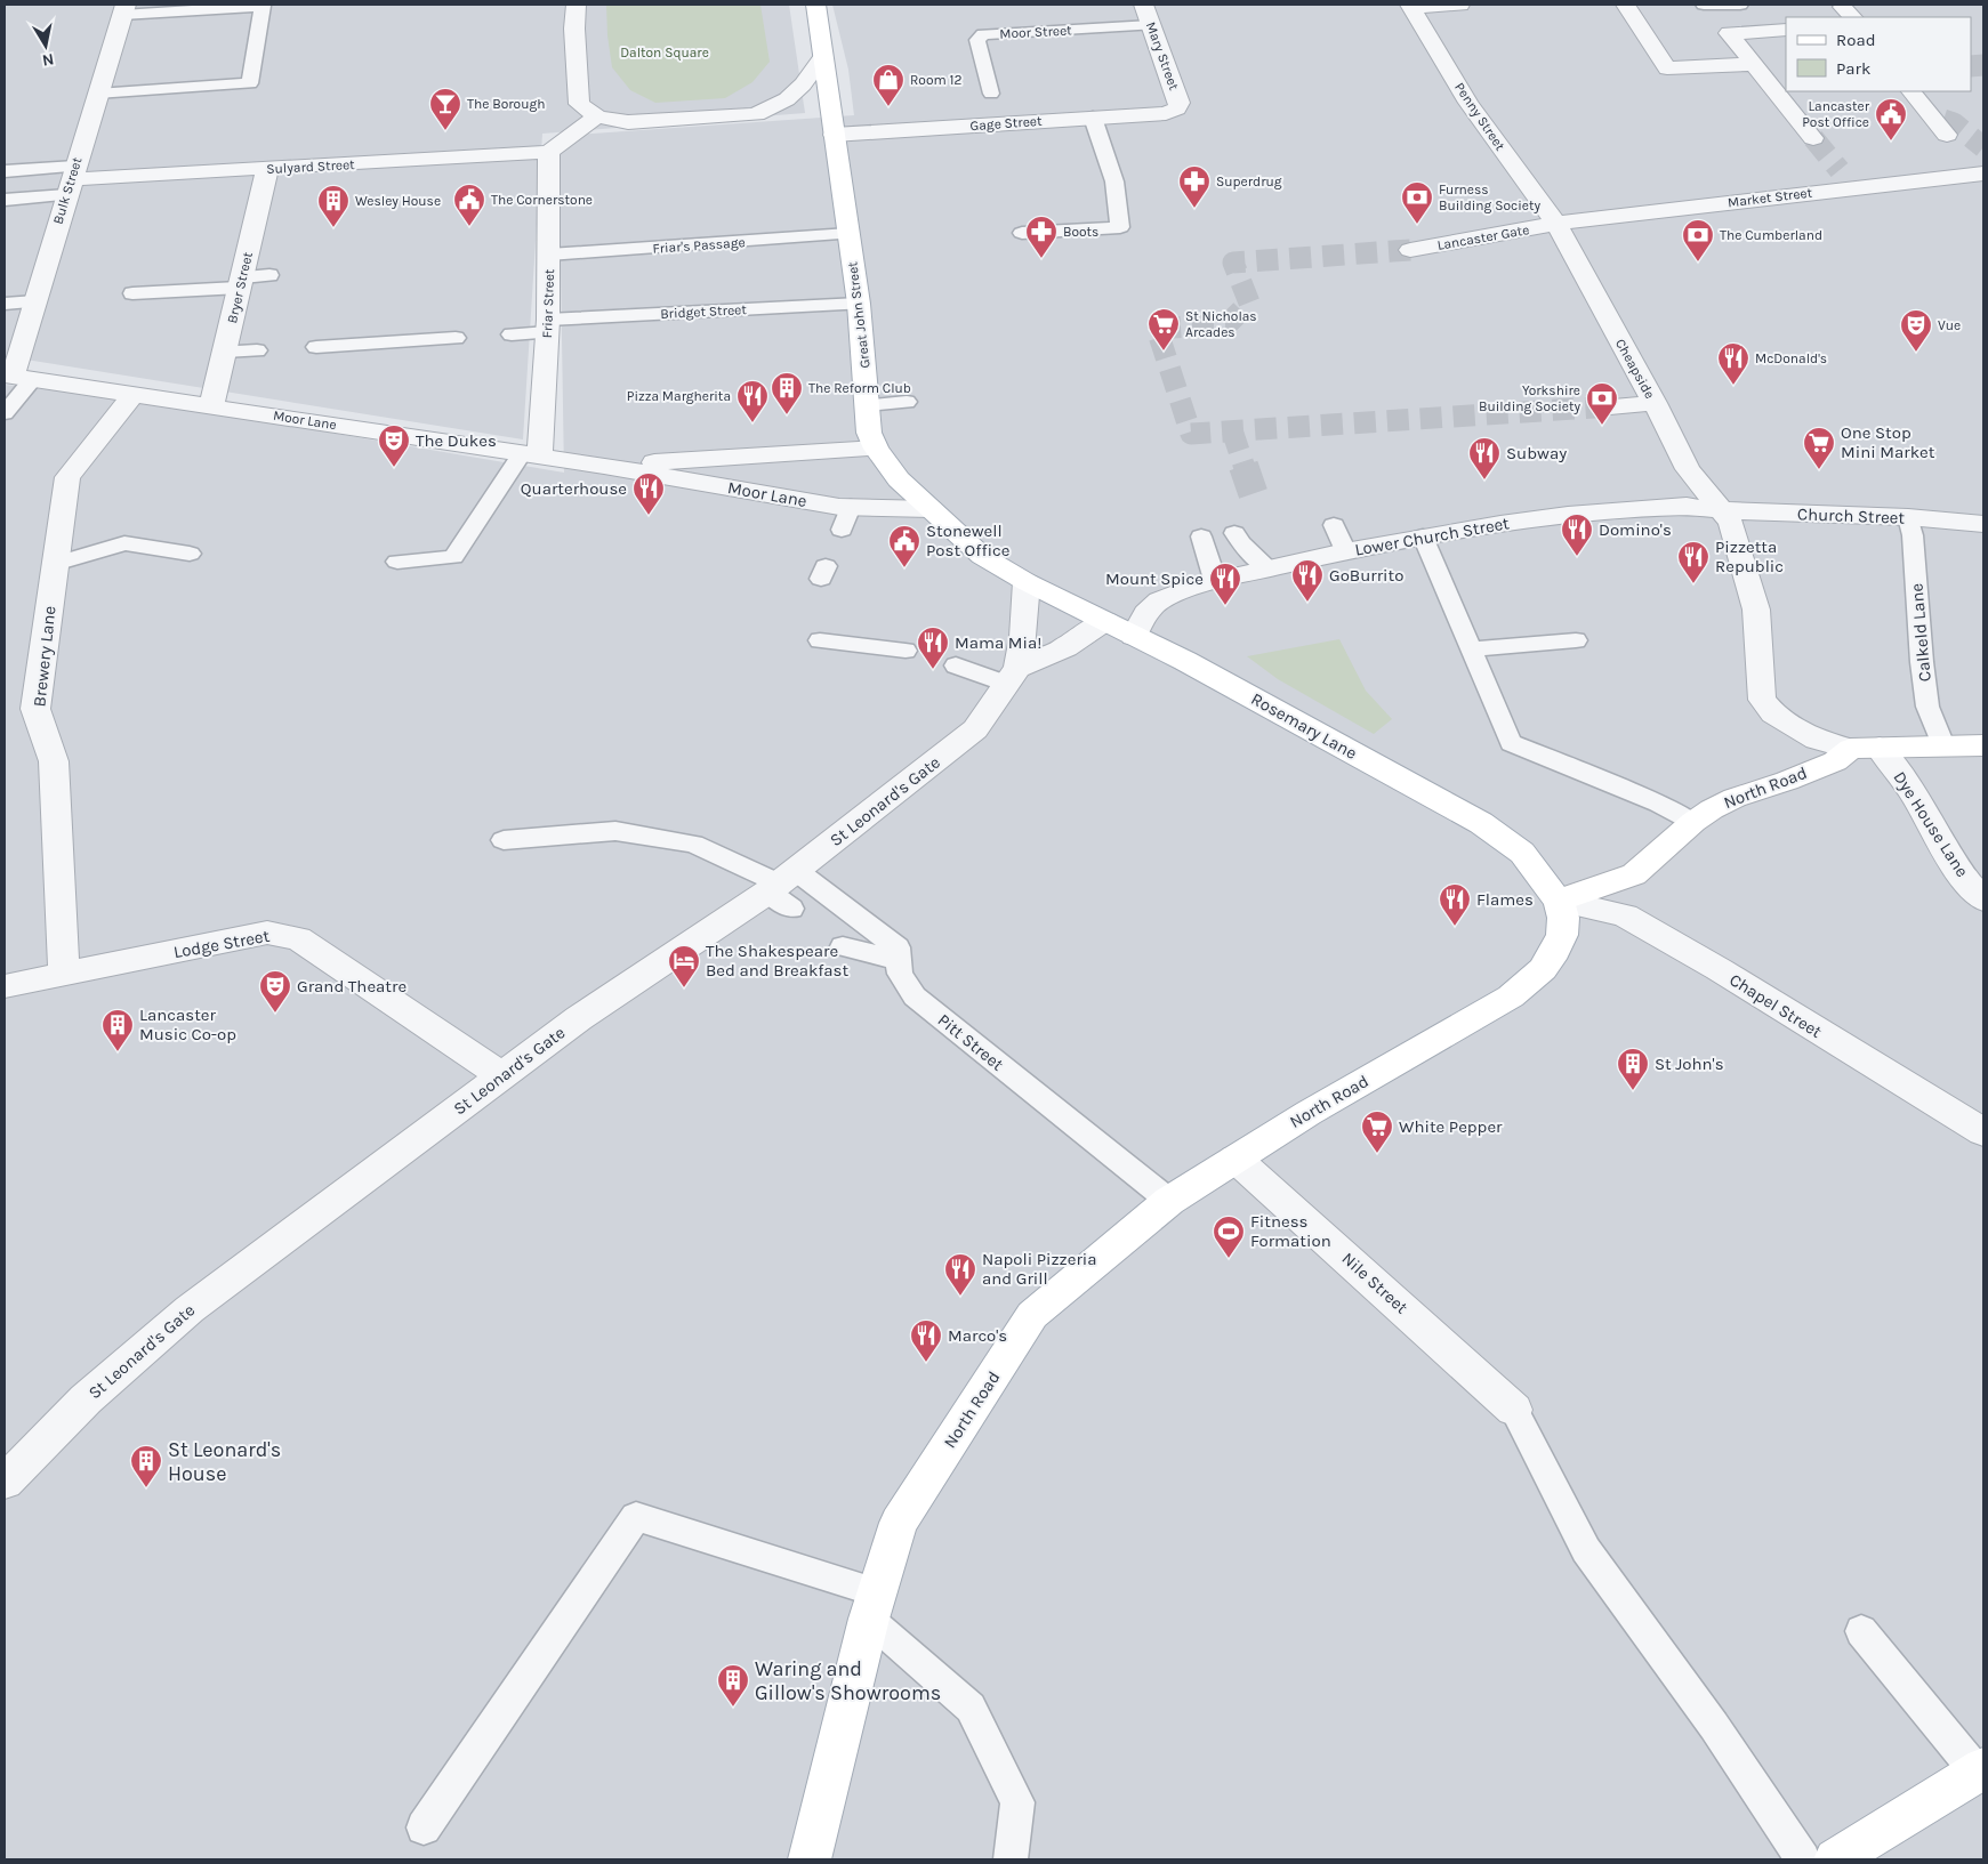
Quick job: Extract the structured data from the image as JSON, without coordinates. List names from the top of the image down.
{
  "streets": {
    "main road": ["Great John Street", "Rosemary Lane", "North Road"],
    "street": [
      "Mary Street",
      "Penny Street",
      "Gage Street",
      "Sulyard Street",
      "Bulk Street",
      "Market Street",
      "Lancaster Gate",
      "Bryer Street",
      "Friar Street",
      "Cheapside",
      "Moor Lane",
      "Church Street",
      "Lower Church Street",
      "Brewery Lane",
      "St Leonard's Gate",
      "Dye House Lane",
      "Lodge Street",
      "Chapel Street",
      "Nile Street"
    ],
    "lane": [
      "Moor Street",
      "Friar's Passage",
      "Bridget Street",
      "Calkeld Lane",
      "Pitt Street"
    ]
  },
  "crossings": [
    ["Moor Street", "Mary Street"],
    ["Moor Street", "Gage Street"],
    ["Mary Street", "Gage Street"],
    ["Penny Street", "Market Street"],
    ["Penny Street", "Lancaster Gate"],
    ["Penny Street", "Cheapside"],
    ["Gage Street", "Great John Street"],
    ["Sulyard Street", "Bulk Street"],
    ["Sulyard Street", "Bryer Street"],
    ["Sulyard Street", "Friar Street"],
    ["Bulk Street", "Moor Lane"],
    ["Market Street", "Lancaster Gate"],
    ["Market Street", "Cheapside"],
    ["Lancaster Gate", "Cheapside"],
    ["Friar's Passage", "Friar Street"],
    ["Friar's Passage", "Great John Street"],
    ["Bryer Street", "Moor Lane"],
    ["Friar Street", "Bridget Street"],
    ["Friar Street", "Moor Lane"],
    ["Bridget Street", "Great John Street"],
    ["Great John Street", "Moor Lane"],
    ["Great John Street", "Rosemary Lane"],
    ["Great John Street", "St Leonard's Gate"],
    ["Cheapside", "Church Street"],
    ["Cheapside", "Lower Church Street"],
    ["Moor Lane", "Brewery Lane"],
    ["Church Street", "Lower Church Street"],
    ["Church Street", "Calkeld Lane"],
    ["Lower Church Street", "Rosemary Lane"],
    ["Brewery Lane", "Lodge Street"],
    ["Rosemary Lane", "North Road"],
    ["Rosemary Lane", "St Leonard's Gate"],
    ["Rosemary Lane", "Chapel Street"],
    ["North Road", "Dye House Lane"],
    ["North Road", "Chapel Street"],
    ["North Road", "Pitt Street"],
    ["North Road", "Nile Street"],
    ["St Leonard's Gate", "Lodge Street"],
    ["St Leonard's Gate", "Pitt Street"]
  ],
  "parks": ["Dalton Square"],
  "places": {
    "shop": ["Room 12"],
    "bar": ["The Borough"],
    "public building": ["Lancaster Post Office", "The Cornerstone", "Stonewell Post Office"],
    "pharmacy": ["Superdrug", "Boots"],
    "bank": ["Furness Building Society", "The Cumberland", "Yorkshire Building Society"],
    "building": [
      "Wesley House",
      "The Reform Club",
      "Lancaster Music Co-op",
      "St John's",
      "St Leonard's House",
      "Waring and Gillow's Showrooms"
    ],
    "supermarket": ["St Nicholas Arcades", "One Stop Mini Market", "White Pepper"],
    "theatre": ["Vue", "The Dukes", "Grand Theatre"],
    "restaurant": [
      "McDonald's",
      "Pizza Margherita",
      "Subway",
      "Quarterhouse",
      "Domino's",
      "Pizzetta Republic",
      "GoBurrito",
      "Mount Spice",
      "Mama Mia!",
      "Flames",
      "Napoli Pizzeria and Grill",
      "Marco's"
    ],
    "hotel": ["The Shakespeare Bed and Breakfast"],
    "sports": ["Fitness Formation"]
  },
  "legend": ["Road", "Park"],
  "north": "bottom"
}
